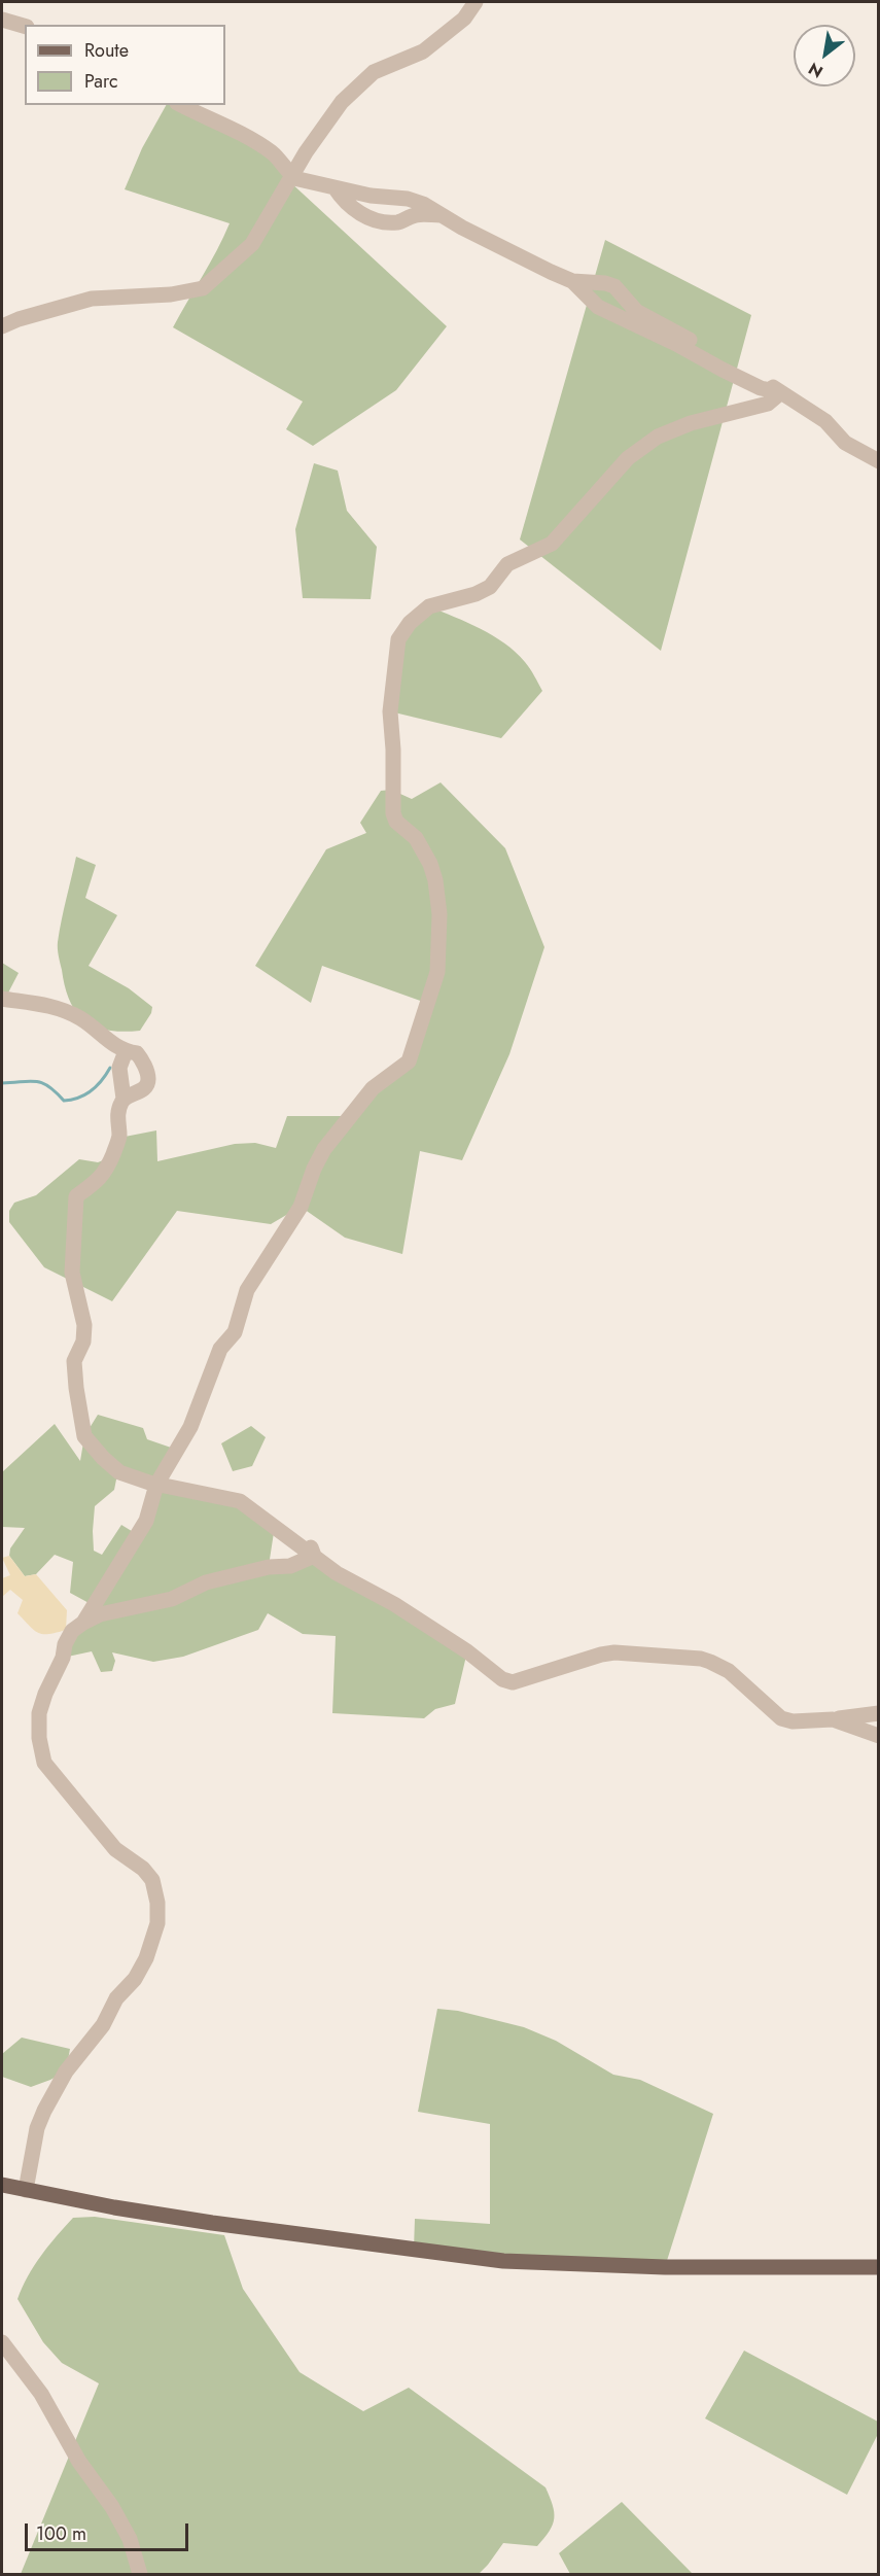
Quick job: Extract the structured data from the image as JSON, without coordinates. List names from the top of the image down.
{
  "legend": ["Route", "Parc"],
  "scale_bar": "100 m",
  "north": "bottom left"
}
